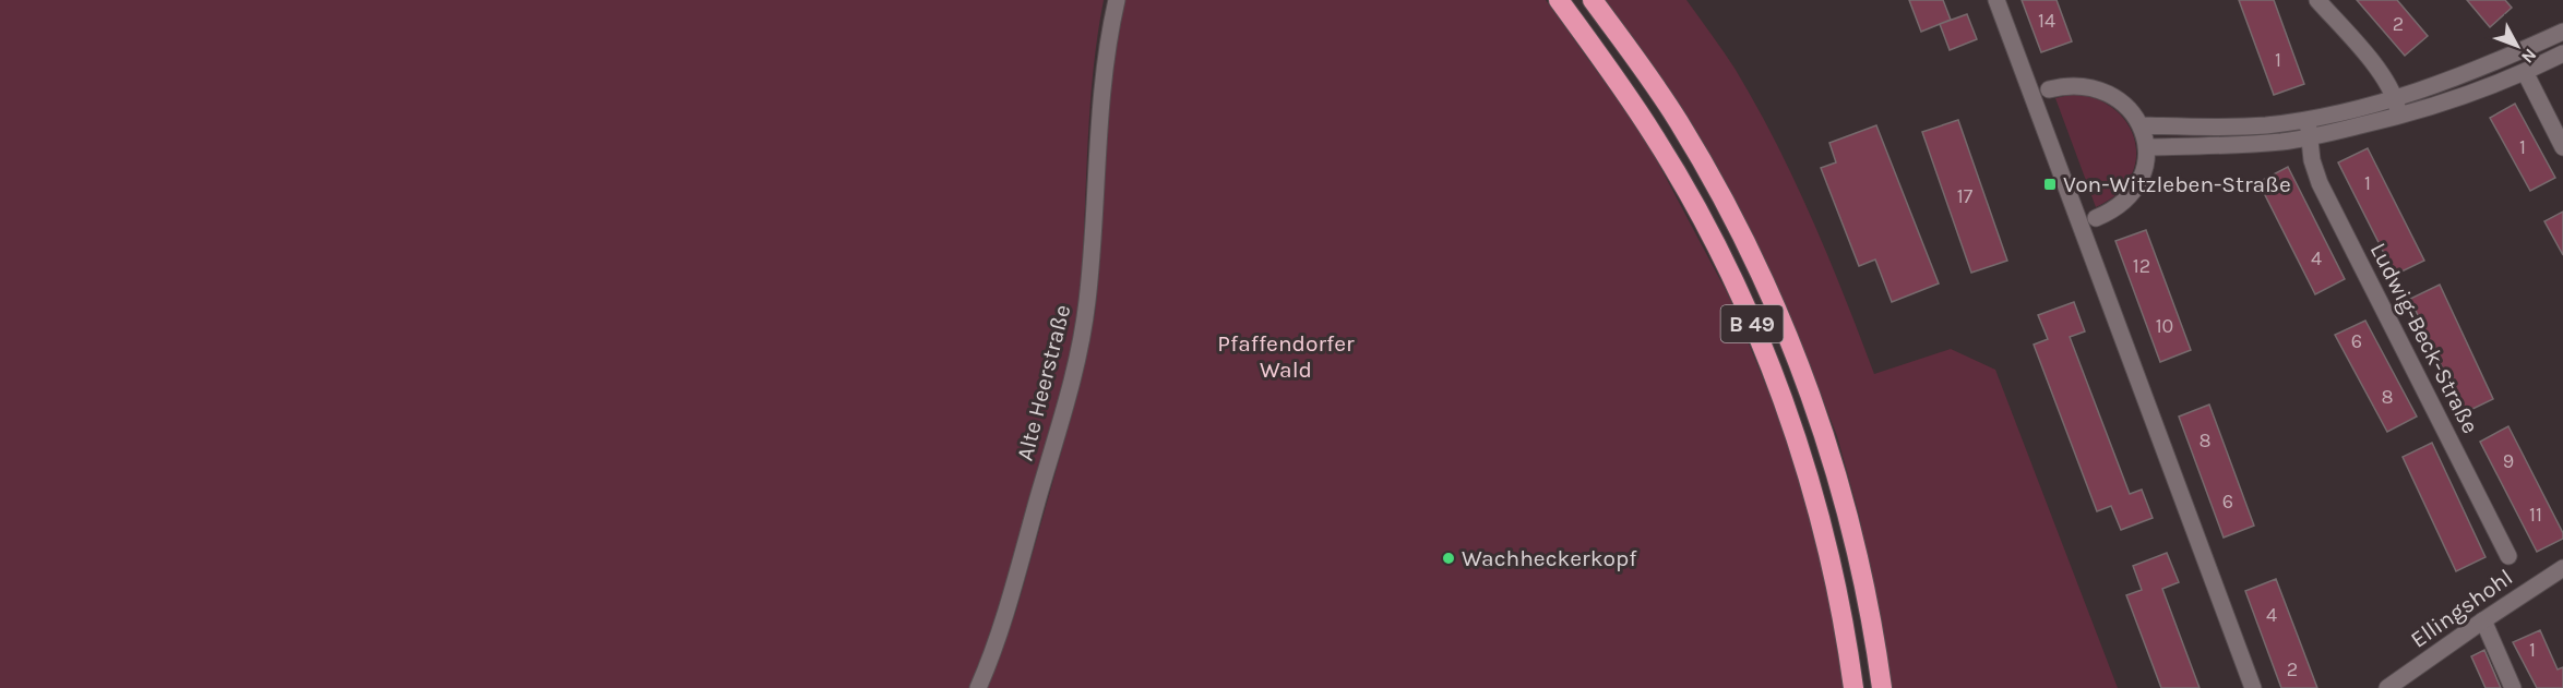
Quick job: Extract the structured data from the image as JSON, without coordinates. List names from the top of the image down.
{
  "streets": {
    "highway": ["B 49"],
    "street": ["Ludwig-Beck-Straße", "Alte Heerstraße", "Ellingshohl"]
  },
  "parks": ["Pfaffendorfer Wald"],
  "places": {
    "transit": ["Von-Witzleben-Straße"],
    "other": ["Wachheckerkopf"]
  },
  "house_numbers": [
    "14",
    "2",
    "1",
    "1",
    "1",
    "17",
    "4",
    "12",
    "10",
    "6",
    "8",
    "8",
    "9",
    "6",
    "11",
    "4",
    "1",
    "2"
  ],
  "north": "bottom right"
}
